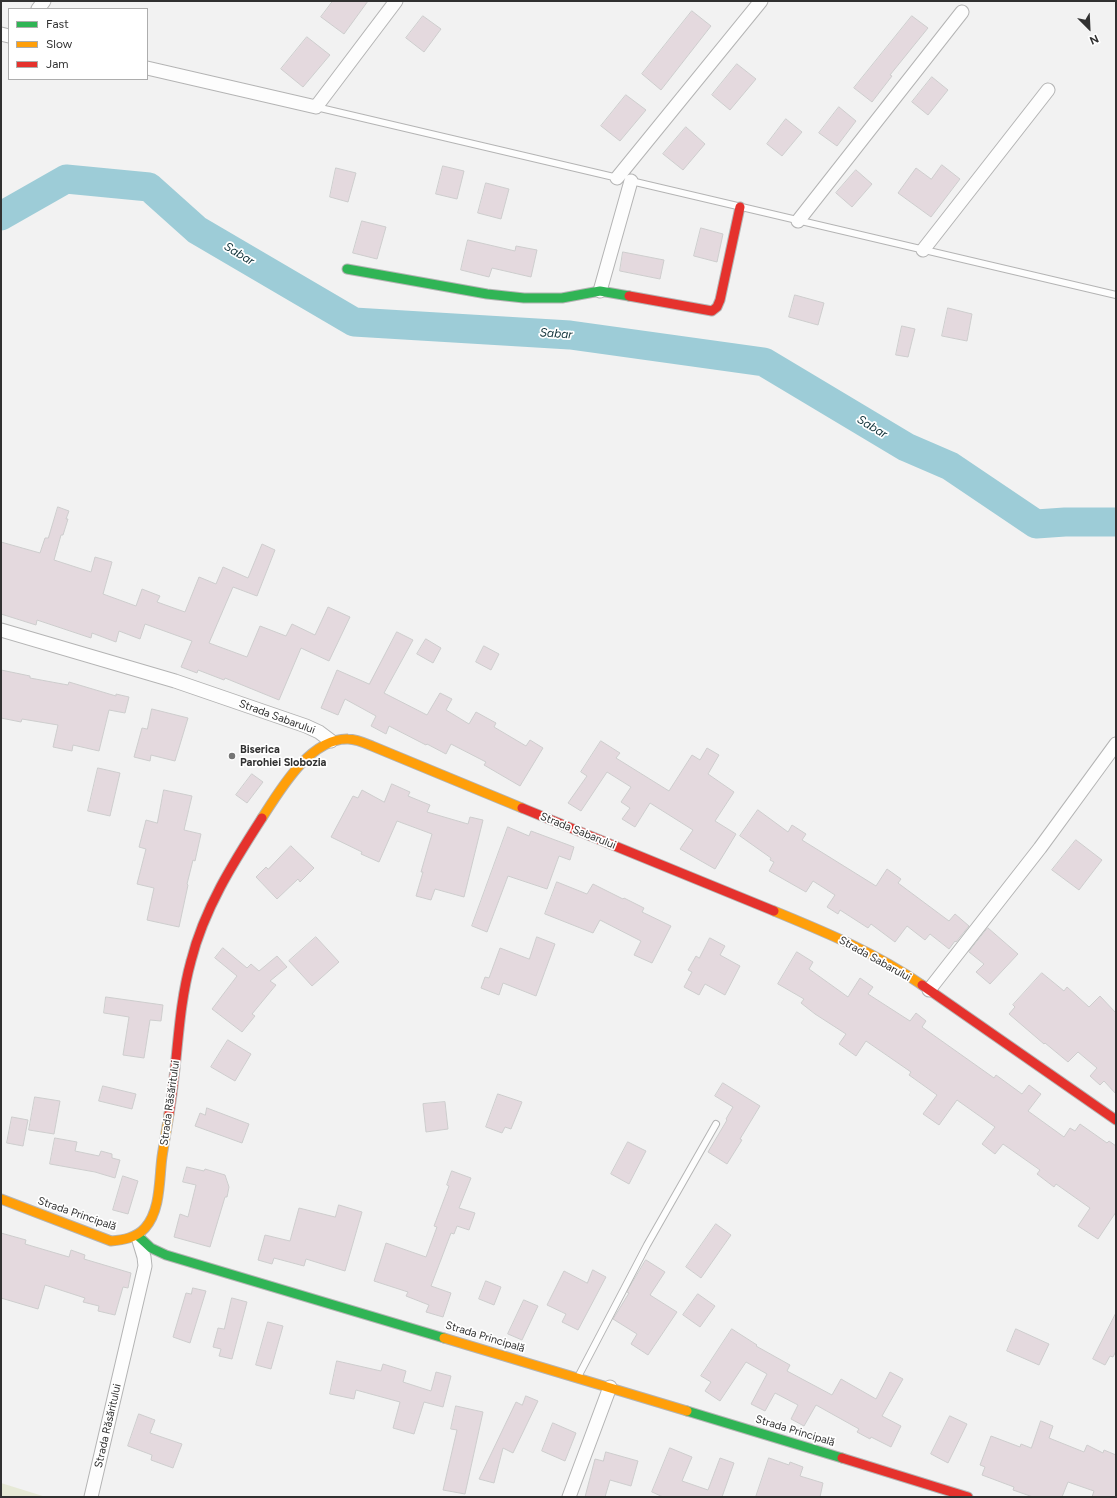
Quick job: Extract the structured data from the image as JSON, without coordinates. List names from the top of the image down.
{
  "streets": {
    "main road": ["Strada Sabarului", "Strada Răsăritului", "Strada Principală"]
  },
  "crossings": [
    ["Strada Sabarului", "Strada Răsăritului"],
    ["Strada Răsăritului", "Strada Principală"]
  ],
  "water": ["Sabar"],
  "places": ["Biserica Parohiei Slobozia"],
  "legend": ["Fast", "Slow", "Jam"],
  "north": "bottom right"
}
